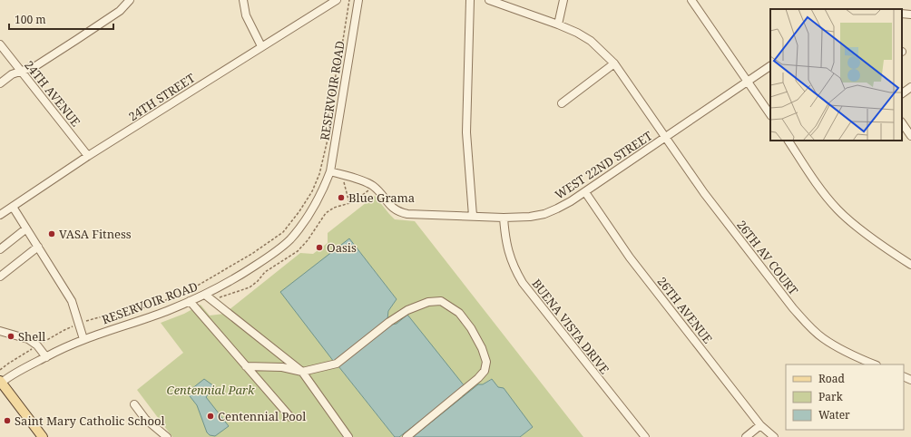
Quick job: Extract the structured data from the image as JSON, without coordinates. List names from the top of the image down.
{
  "streets": {
    "street": [
      "RESERVOIR ROAD",
      "24TH AVENUE",
      "24TH STREET",
      "WEST 22ND STREET",
      "26TH AV COURT",
      "26TH AVENUE",
      "BUENA VISTA DRIVE"
    ]
  },
  "crossings": [
    ["RESERVOIR ROAD", "WEST 22ND STREET"],
    ["24TH AVENUE", "24TH STREET"],
    ["WEST 22ND STREET", "26TH AV COURT"],
    ["WEST 22ND STREET", "26TH AVENUE"],
    ["WEST 22ND STREET", "BUENA VISTA DRIVE"]
  ],
  "parks": ["Centennial Park"],
  "places": [
    "Blue Grama",
    "VASA Fitness",
    "Oasis",
    "Shell",
    "Centennial Pool",
    "Saint Mary Catholic School"
  ],
  "legend": ["Road", "Park", "Water"],
  "scale_bar": "100 m"
}
